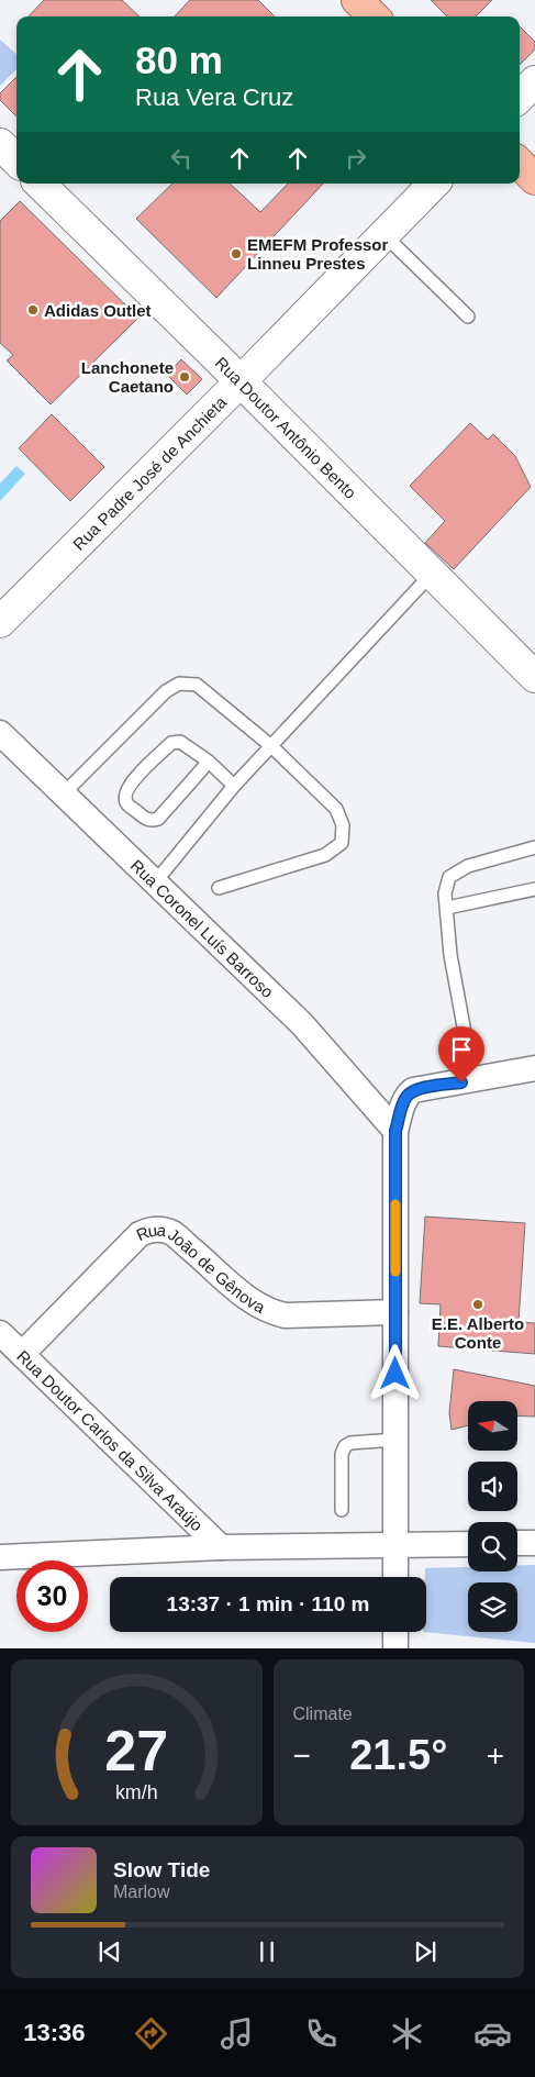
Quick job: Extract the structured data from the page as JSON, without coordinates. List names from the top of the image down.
{
  "streets": {
    "street": [
      "Rua Doutor Antônio Bento",
      "Rua Padre José de Anchieta",
      "Rua Coronel Luís Barroso",
      "Rua João de Gênova",
      "Rua Doutor Carlos da Silva Araújo"
    ]
  },
  "crossings": [
    ["Rua Doutor Antônio Bento", "Rua Padre José de Anchieta"],
    ["Rua João de Gênova", "Rua Doutor Carlos da Silva Araújo"]
  ],
  "places": [
    "EMEFM Professor Linneu Prestes",
    "Adidas Outlet",
    "Lanchonete Caetano",
    "E.E. Alberto Conte"
  ],
  "north": "left",
  "page": {
    "turn": ["80 m", "Rua Vera Cruz"],
    "limit": "30",
    "trip": "13:37 · 1 min · 110 m",
    "tile": "Climate",
    "heat": ["−", "21.5°", "+"],
    "song": ["Slow Tide", "Marlow"],
    "tabs": "13:36",
    "gauge": ["27", "km/h"]
  }
}
